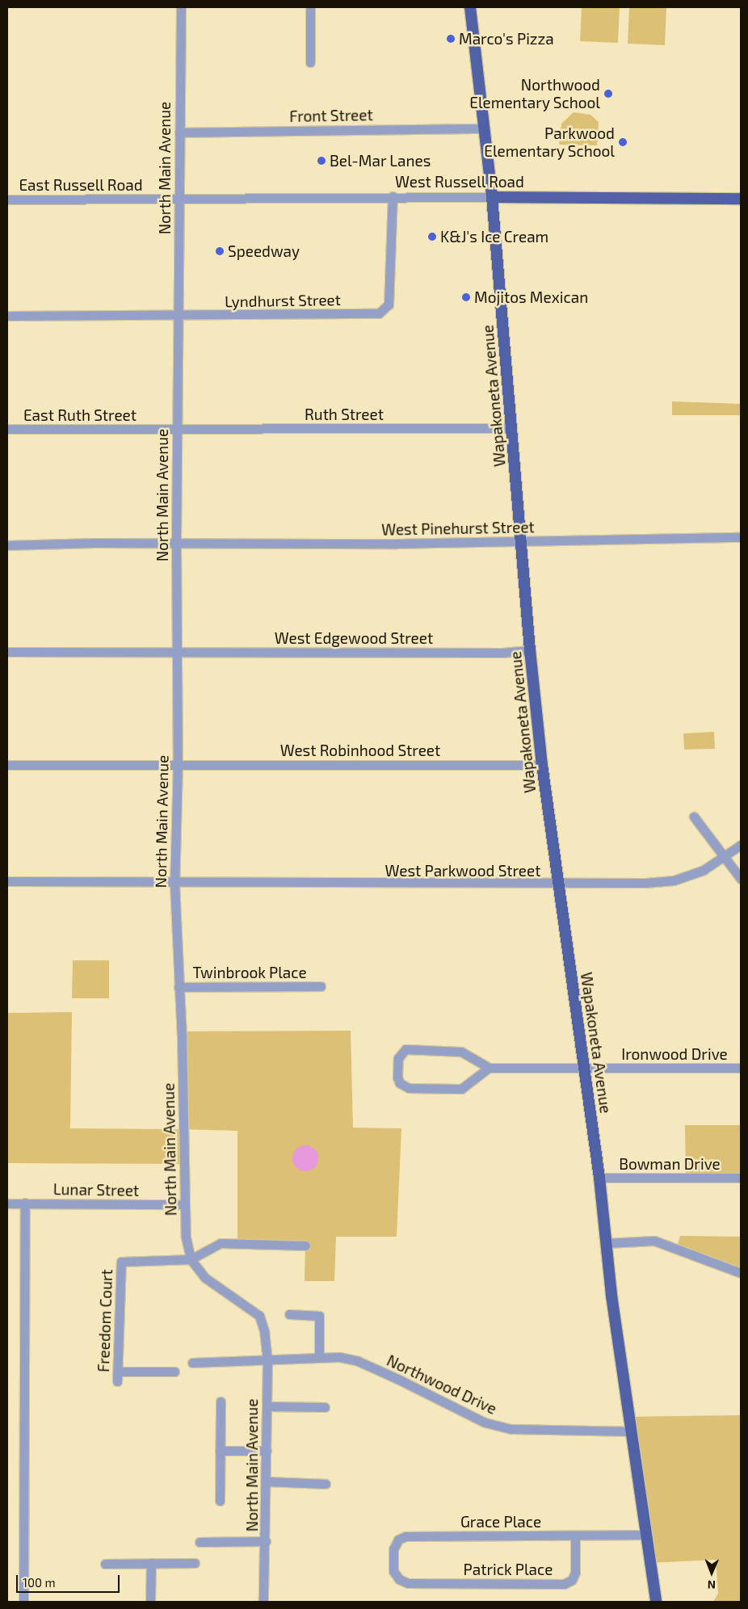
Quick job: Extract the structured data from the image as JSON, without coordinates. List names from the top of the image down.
{
  "streets": {
    "main road": ["West Russell Road", "Wapakoneta Avenue"],
    "street": [
      "Front Street",
      "North Main Avenue",
      "East Russell Road",
      "Lyndhurst Street",
      "Ruth Street",
      "East Ruth Street",
      "West Pinehurst Street",
      "West Edgewood Street",
      "West Robinhood Street",
      "West Parkwood Street",
      "Twinbrook Place",
      "Ironwood Drive",
      "Bowman Drive",
      "Lunar Street",
      "Freedom Court",
      "Northwood Drive",
      "Grace Place",
      "Patrick Place"
    ]
  },
  "crossings": [
    ["Front Street", "North Main Avenue"],
    ["Front Street", "Wapakoneta Avenue"],
    ["North Main Avenue", "West Russell Road"],
    ["North Main Avenue", "East Russell Road"],
    ["North Main Avenue", "Lyndhurst Street"],
    ["North Main Avenue", "Ruth Street"],
    ["North Main Avenue", "East Ruth Street"],
    ["North Main Avenue", "West Pinehurst Street"],
    ["North Main Avenue", "West Edgewood Street"],
    ["North Main Avenue", "West Robinhood Street"],
    ["North Main Avenue", "West Parkwood Street"],
    ["North Main Avenue", "Twinbrook Place"],
    ["North Main Avenue", "Lunar Street"],
    ["North Main Avenue", "Freedom Court"],
    ["North Main Avenue", "Northwood Drive"],
    ["West Russell Road", "East Russell Road"],
    ["West Russell Road", "Lyndhurst Street"],
    ["West Russell Road", "Wapakoneta Avenue"],
    ["Wapakoneta Avenue", "Ruth Street"],
    ["Wapakoneta Avenue", "West Pinehurst Street"],
    ["Wapakoneta Avenue", "West Edgewood Street"],
    ["Wapakoneta Avenue", "West Robinhood Street"],
    ["Wapakoneta Avenue", "West Parkwood Street"],
    ["Wapakoneta Avenue", "Ironwood Drive"],
    ["Wapakoneta Avenue", "Bowman Drive"],
    ["Wapakoneta Avenue", "Northwood Drive"],
    ["Wapakoneta Avenue", "Grace Place"],
    ["Ruth Street", "East Ruth Street"],
    ["Grace Place", "Patrick Place"]
  ],
  "places": [
    "Marco's Pizza",
    "Northwood Elementary School",
    "Parkwood Elementary School",
    "Bel-Mar Lanes",
    "K&J's Ice Cream",
    "Speedway",
    "Mojitos Mexican"
  ],
  "scale_bar": "100 m",
  "north": "bottom"
}
